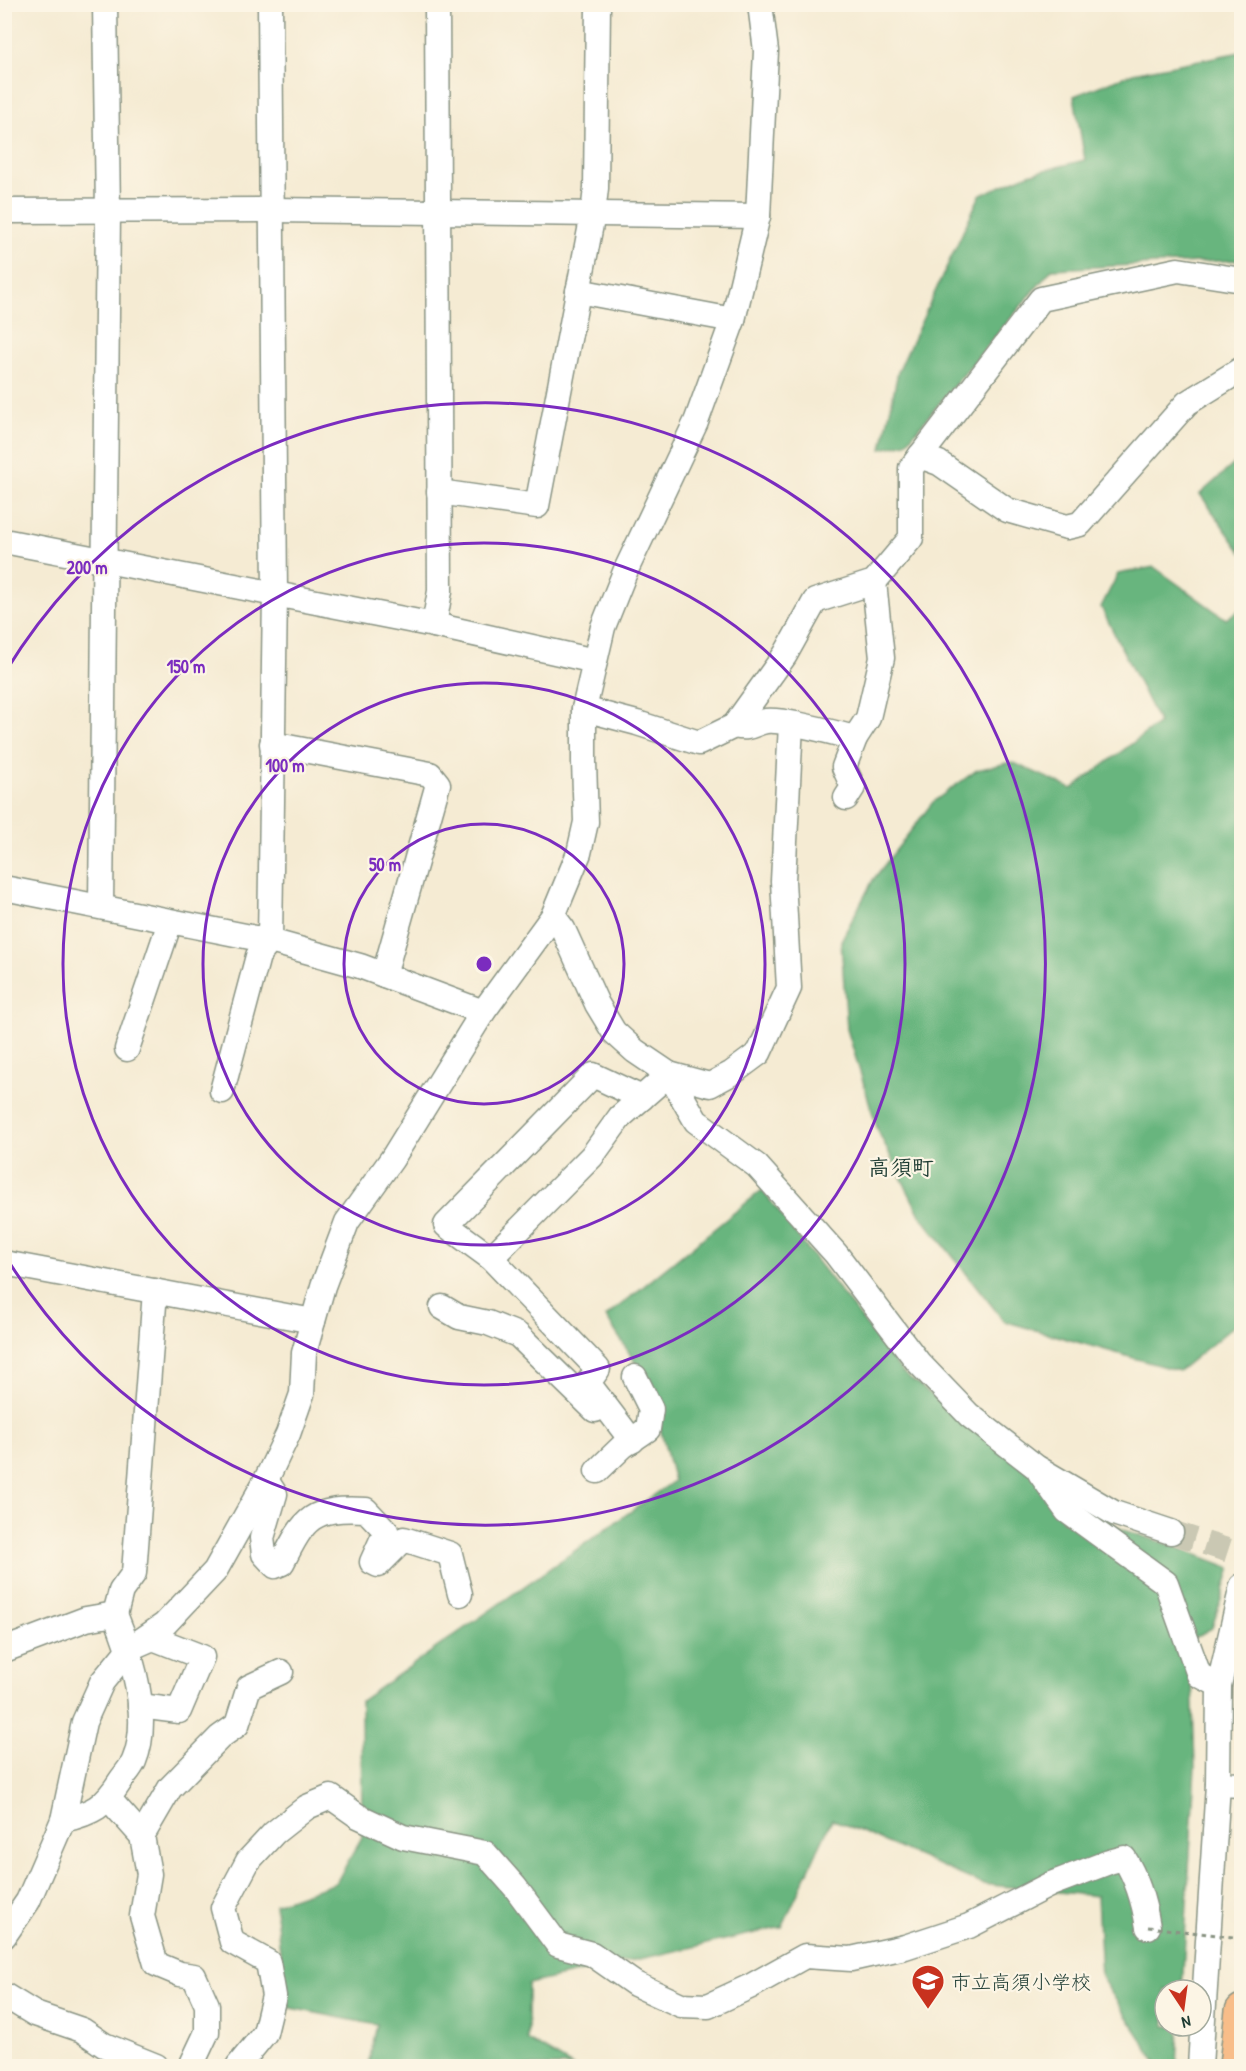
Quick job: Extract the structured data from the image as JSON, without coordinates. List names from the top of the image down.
{
  "districts": ["高須町"],
  "places": {
    "school or university": ["市立高須小学校"]
  },
  "north": "bottom",
  "rings": [
    "200 m",
    "150 m",
    "100 m",
    "50 m"
  ]
}
